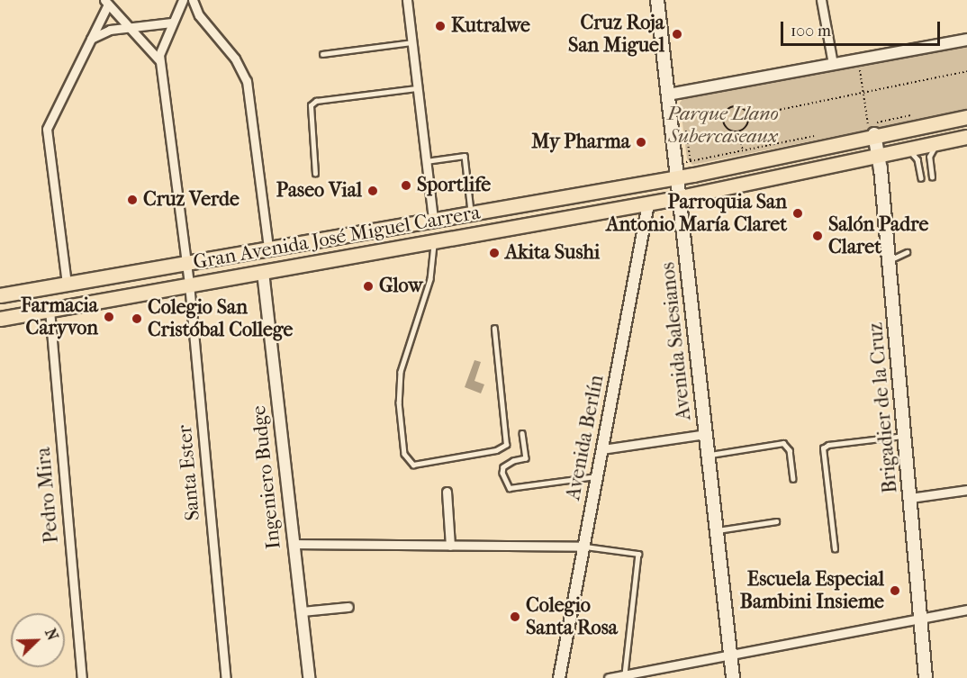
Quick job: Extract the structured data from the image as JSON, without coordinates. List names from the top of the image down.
{
  "streets": {
    "main road": ["Gran Avenida José Miguel Carrera", "Avenida Salesianos", "Brigadier de la Cruz"],
    "street": [
      "Avenida Berlín",
      "Santa Ester",
      "Ingeniero Budge",
      "Pedro Mira"
    ]
  },
  "crossings": [
    ["Gran Avenida José Miguel Carrera", "Avenida Salesianos"],
    ["Gran Avenida José Miguel Carrera", "Brigadier de la Cruz"],
    ["Gran Avenida José Miguel Carrera", "Avenida Berlín"],
    ["Gran Avenida José Miguel Carrera", "Santa Ester"],
    ["Gran Avenida José Miguel Carrera", "Ingeniero Budge"],
    ["Gran Avenida José Miguel Carrera", "Pedro Mira"]
  ],
  "parks": ["Parque Llano Subercaseaux"],
  "places": [
    "Kutralwe",
    "Cruz Roja San Miguel",
    "My Pharma",
    "Sportlife",
    "Paseo Vial",
    "Cruz Verde",
    "Parroquia San Antonio María Claret",
    "Salón Padre Claret",
    "Akita Sushi",
    "Glow",
    "Farmacia Caryvon",
    "Colegio San Cristóbal College",
    "Escuela Especial Bambini Insieme",
    "Colegio Santa Rosa"
  ],
  "scale_bar": "100 m",
  "north": "top right"
}
